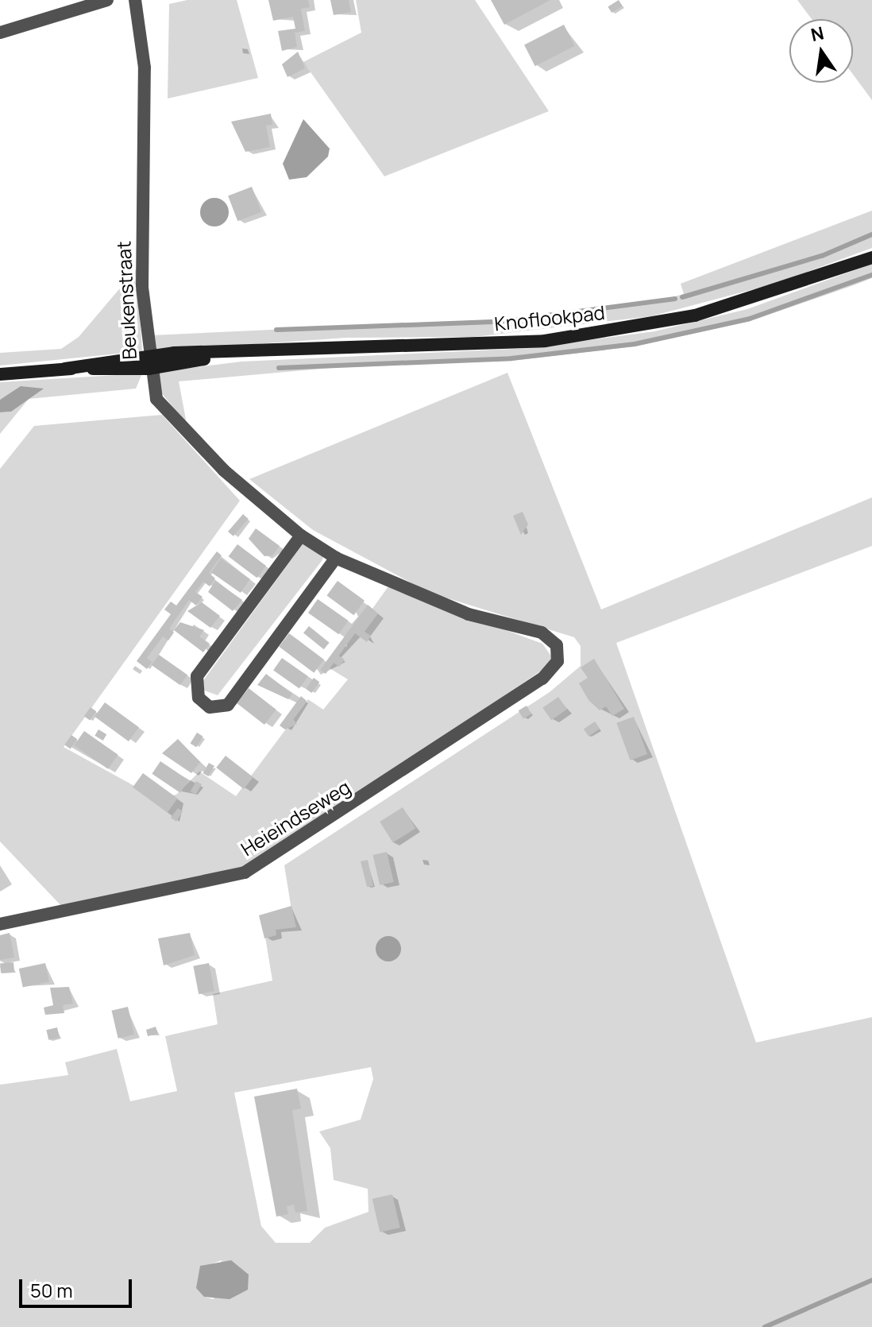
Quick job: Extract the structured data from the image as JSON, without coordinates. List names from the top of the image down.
{
  "streets": {
    "main road": ["Knoflookpad"],
    "street": ["Beukenstraat", "Heieindseweg"]
  },
  "crossings": [
    ["Beukenstraat", "Knoflookpad"],
    ["Beukenstraat", "Heieindseweg"]
  ],
  "scale_bar": "50 m",
  "north": "top"
}
